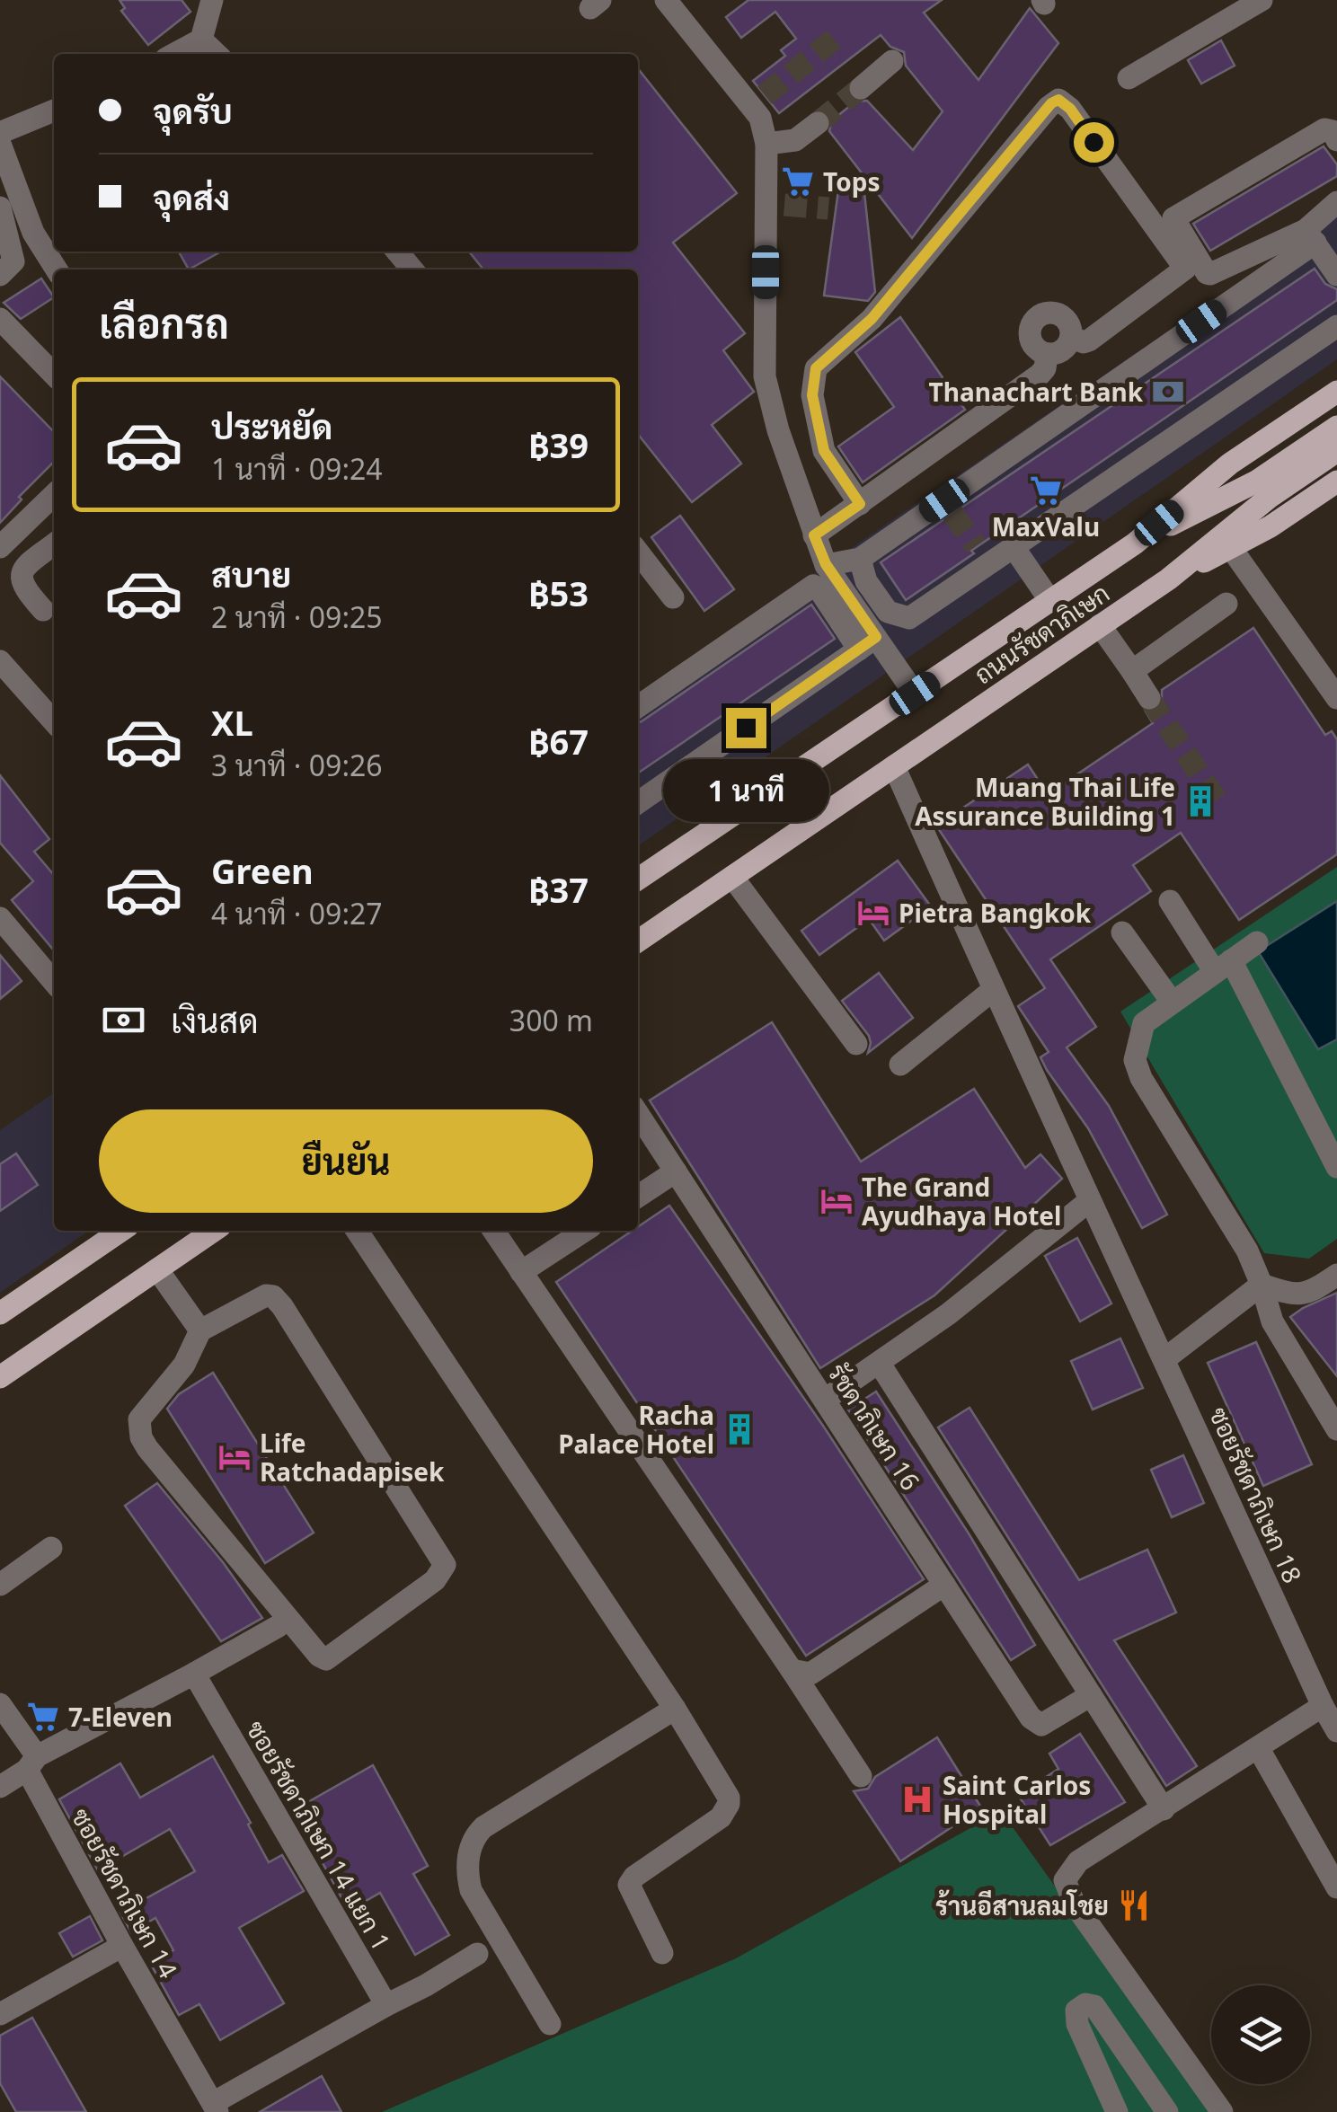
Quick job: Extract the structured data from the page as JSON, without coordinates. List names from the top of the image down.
{
  "streets": {
    "main road": ["ถนนรัชดาภิเษก"],
    "street": [
      "รัชดาภิเษก 16",
      "ซอยรัชดาภิเษก 18",
      "ซอยรัชดาภิเษก 14 แยก 1",
      "ซอยรัชดาภิเษก 14"
    ]
  },
  "crossings": [
    ["ถนนรัชดาภิเษก", "ซอยรัชดาภิเษก 18"]
  ],
  "places": {
    "supermarket": ["Tops", "MaxValu", "7-Eleven"],
    "bank": ["Thanachart Bank"],
    "building": ["Muang Thai Life Assurance Building 1", "Racha Palace Hotel"],
    "hotel": ["Pietra Bangkok", "The Grand Ayudhaya Hotel", "Life Ratchadapisek"],
    "hospital": ["Saint Carlos Hospital"],
    "restaurant": ["ร้านอีสานลมโชย"]
  },
  "page": {
    "banner": ["จุดรับ", "จุดส่ง"],
    "heading": "เลือกรถ",
    "list": [
      {
        "name": "ประหยัด",
        "note": "1 นาที · 09:24",
        "value": "฿39"
      },
      {
        "name": "สบาย",
        "note": "2 นาที · 09:25",
        "value": "฿53"
      },
      {
        "name": "XL",
        "note": "3 นาที · 09:26",
        "value": "฿67"
      },
      {
        "name": "Green",
        "note": "4 นาที · 09:27",
        "value": "฿37"
      }
    ],
    "bubble": "1 นาที",
    "pay": ["เงินสด", "300 m"],
    "buttons": "ยืนยัน"
  }
}
